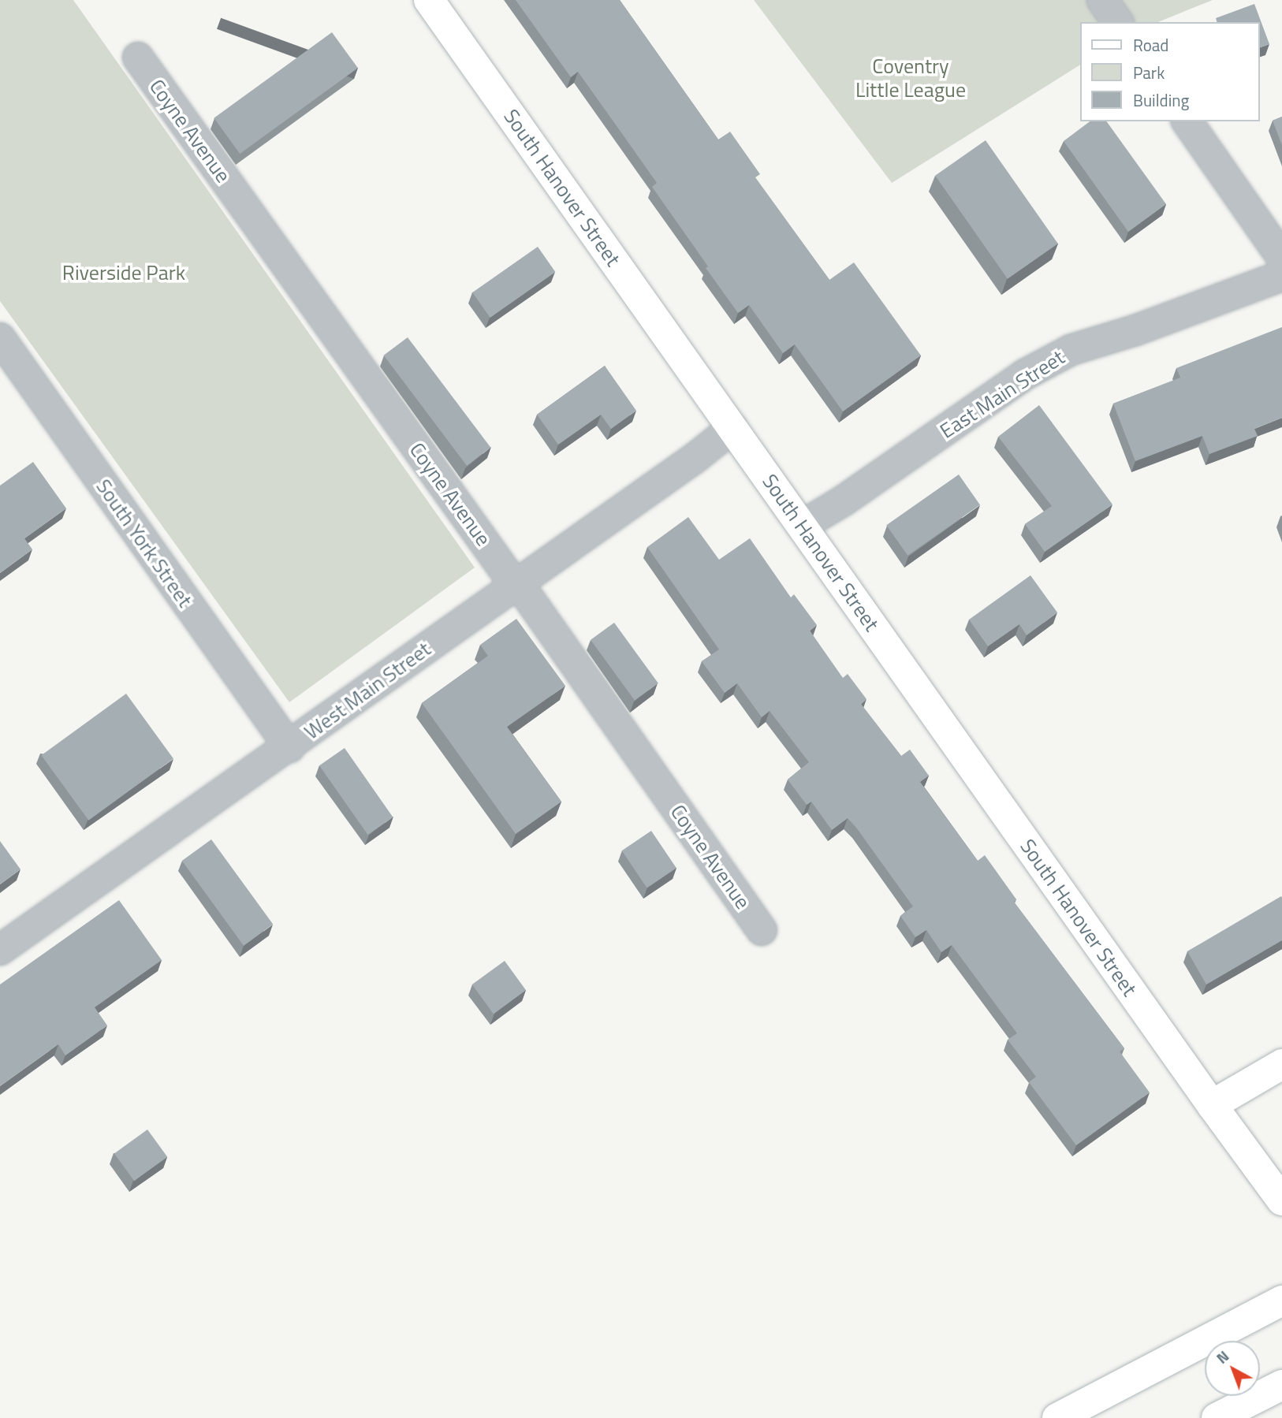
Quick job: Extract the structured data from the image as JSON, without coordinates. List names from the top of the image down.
{
  "streets": {
    "main road": ["South Hanover Street"],
    "street": [
      "Coyne Avenue",
      "East Main Street",
      "South York Street",
      "West Main Street"
    ]
  },
  "crossings": [
    ["Coyne Avenue", "West Main Street"],
    ["South Hanover Street", "East Main Street"],
    ["South Hanover Street", "West Main Street"],
    ["South York Street", "West Main Street"]
  ],
  "parks": ["Coventry Little League", "Riverside Park"],
  "legend": ["Road", "Park", "Building"],
  "north": "top left"
}
